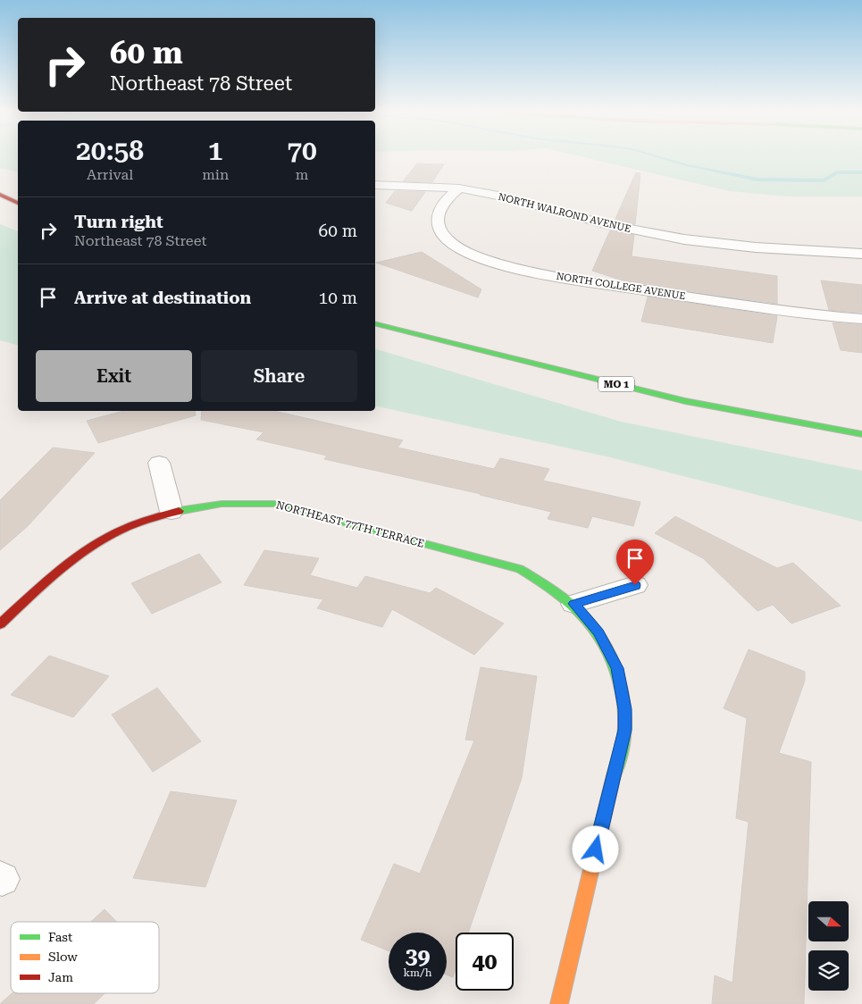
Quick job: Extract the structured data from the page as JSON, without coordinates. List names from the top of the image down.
{
  "streets": {
    "street": [
      "NORTH WALROND AVENUE",
      "NORTH COLLEGE AVENUE",
      "MO 1",
      "NORTHEAST 77TH TERRACE"
    ]
  },
  "crossings": [
    ["NORTH WALROND AVENUE", "NORTH COLLEGE AVENUE"]
  ],
  "legend": ["Fast", "Slow", "Jam"],
  "north": "right",
  "page": {
    "turn": ["60 m", "Northeast 78 Street"],
    "eta": [
      "20:58",
      "Arrival",
      "1",
      "min",
      "70",
      "m"
    ],
    "list": [
      {
        "name": "Turn right",
        "note": "Northeast 78 Street",
        "value": "60 m"
      },
      {
        "name": "Arrive at destination",
        "value": "10 m"
      }
    ],
    "buttons": ["Exit", "Share"],
    "speed": "39 km/h",
    "limit": "40"
  }
}
